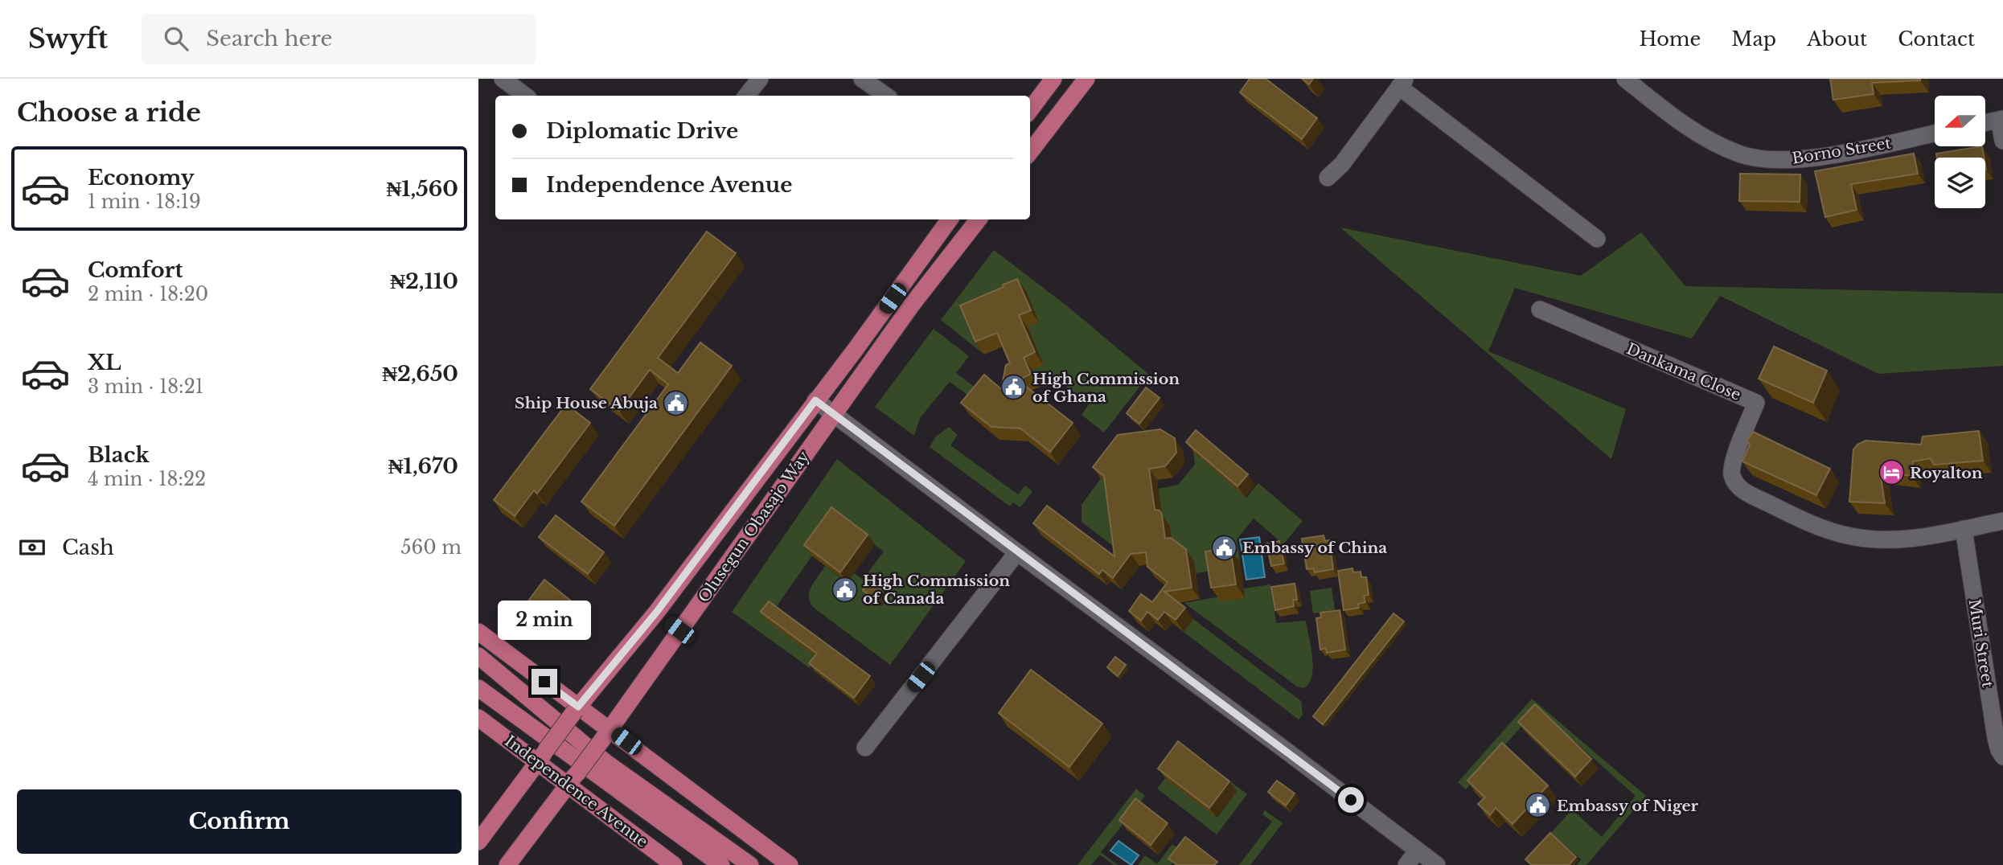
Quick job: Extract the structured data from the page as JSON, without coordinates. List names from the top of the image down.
{
  "streets": {
    "main road": ["Olusegun Obasajo Way", "Independence Avenue"],
    "street": ["Borno Street", "Dankama Close", "Muri Street"]
  },
  "crossings": [
    ["Dankama Close", "Muri Street"],
    ["Olusegun Obasajo Way", "Independence Avenue"]
  ],
  "places": {
    "public building": [
      "High Commission of Ghana",
      "Ship House Abuja",
      "Embassy of China",
      "High Commission of Canada",
      "Embassy of Niger"
    ],
    "hotel": ["Royalton"]
  },
  "north": "left",
  "page": {
    "header": "Swyft",
    "search": "Search here",
    "nav": [
      "Home",
      "Map",
      "About",
      "Contact"
    ],
    "heading": "Choose a ride",
    "banner": ["Diplomatic Drive", "Independence Avenue"],
    "list": [
      {
        "name": "Economy",
        "note": "1 min · 18:19",
        "value": "₦1,560"
      },
      {
        "name": "Comfort",
        "note": "2 min · 18:20",
        "value": "₦2,110"
      },
      {
        "name": "XL",
        "note": "3 min · 18:21",
        "value": "₦2,650"
      },
      {
        "name": "Black",
        "note": "4 min · 18:22",
        "value": "₦1,670"
      }
    ],
    "pay": ["Cash", "560 m"],
    "bubble": "2 min",
    "buttons": "Confirm"
  }
}
